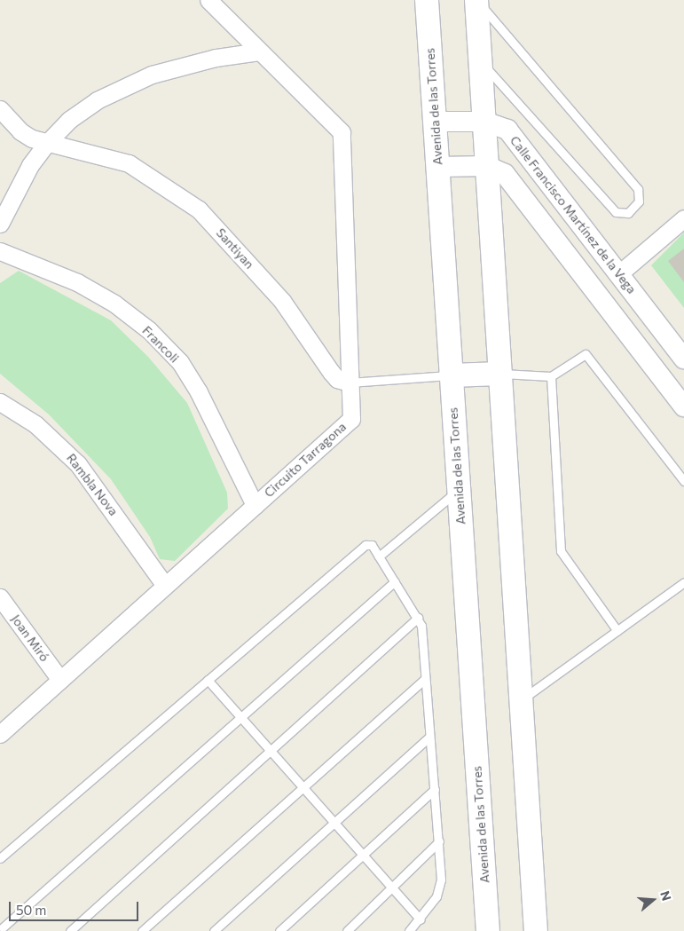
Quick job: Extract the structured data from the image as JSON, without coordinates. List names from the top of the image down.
{
  "streets": {
    "main road": ["Avenida de las Torres"],
    "street": [
      "Calle Francisco Martínez de la Vega",
      "Santiyan",
      "Francoli",
      "Circuito Tarragona",
      "Rambla Nova",
      "Joan Miró"
    ]
  },
  "crossings": [
    ["Avenida de las Torres", "Calle Francisco Martínez de la Vega"],
    ["Santiyan", "Circuito Tarragona"],
    ["Francoli", "Circuito Tarragona"],
    ["Circuito Tarragona", "Rambla Nova"],
    ["Circuito Tarragona", "Joan Miró"]
  ],
  "scale_bar": "50 m",
  "north": "right"
}
